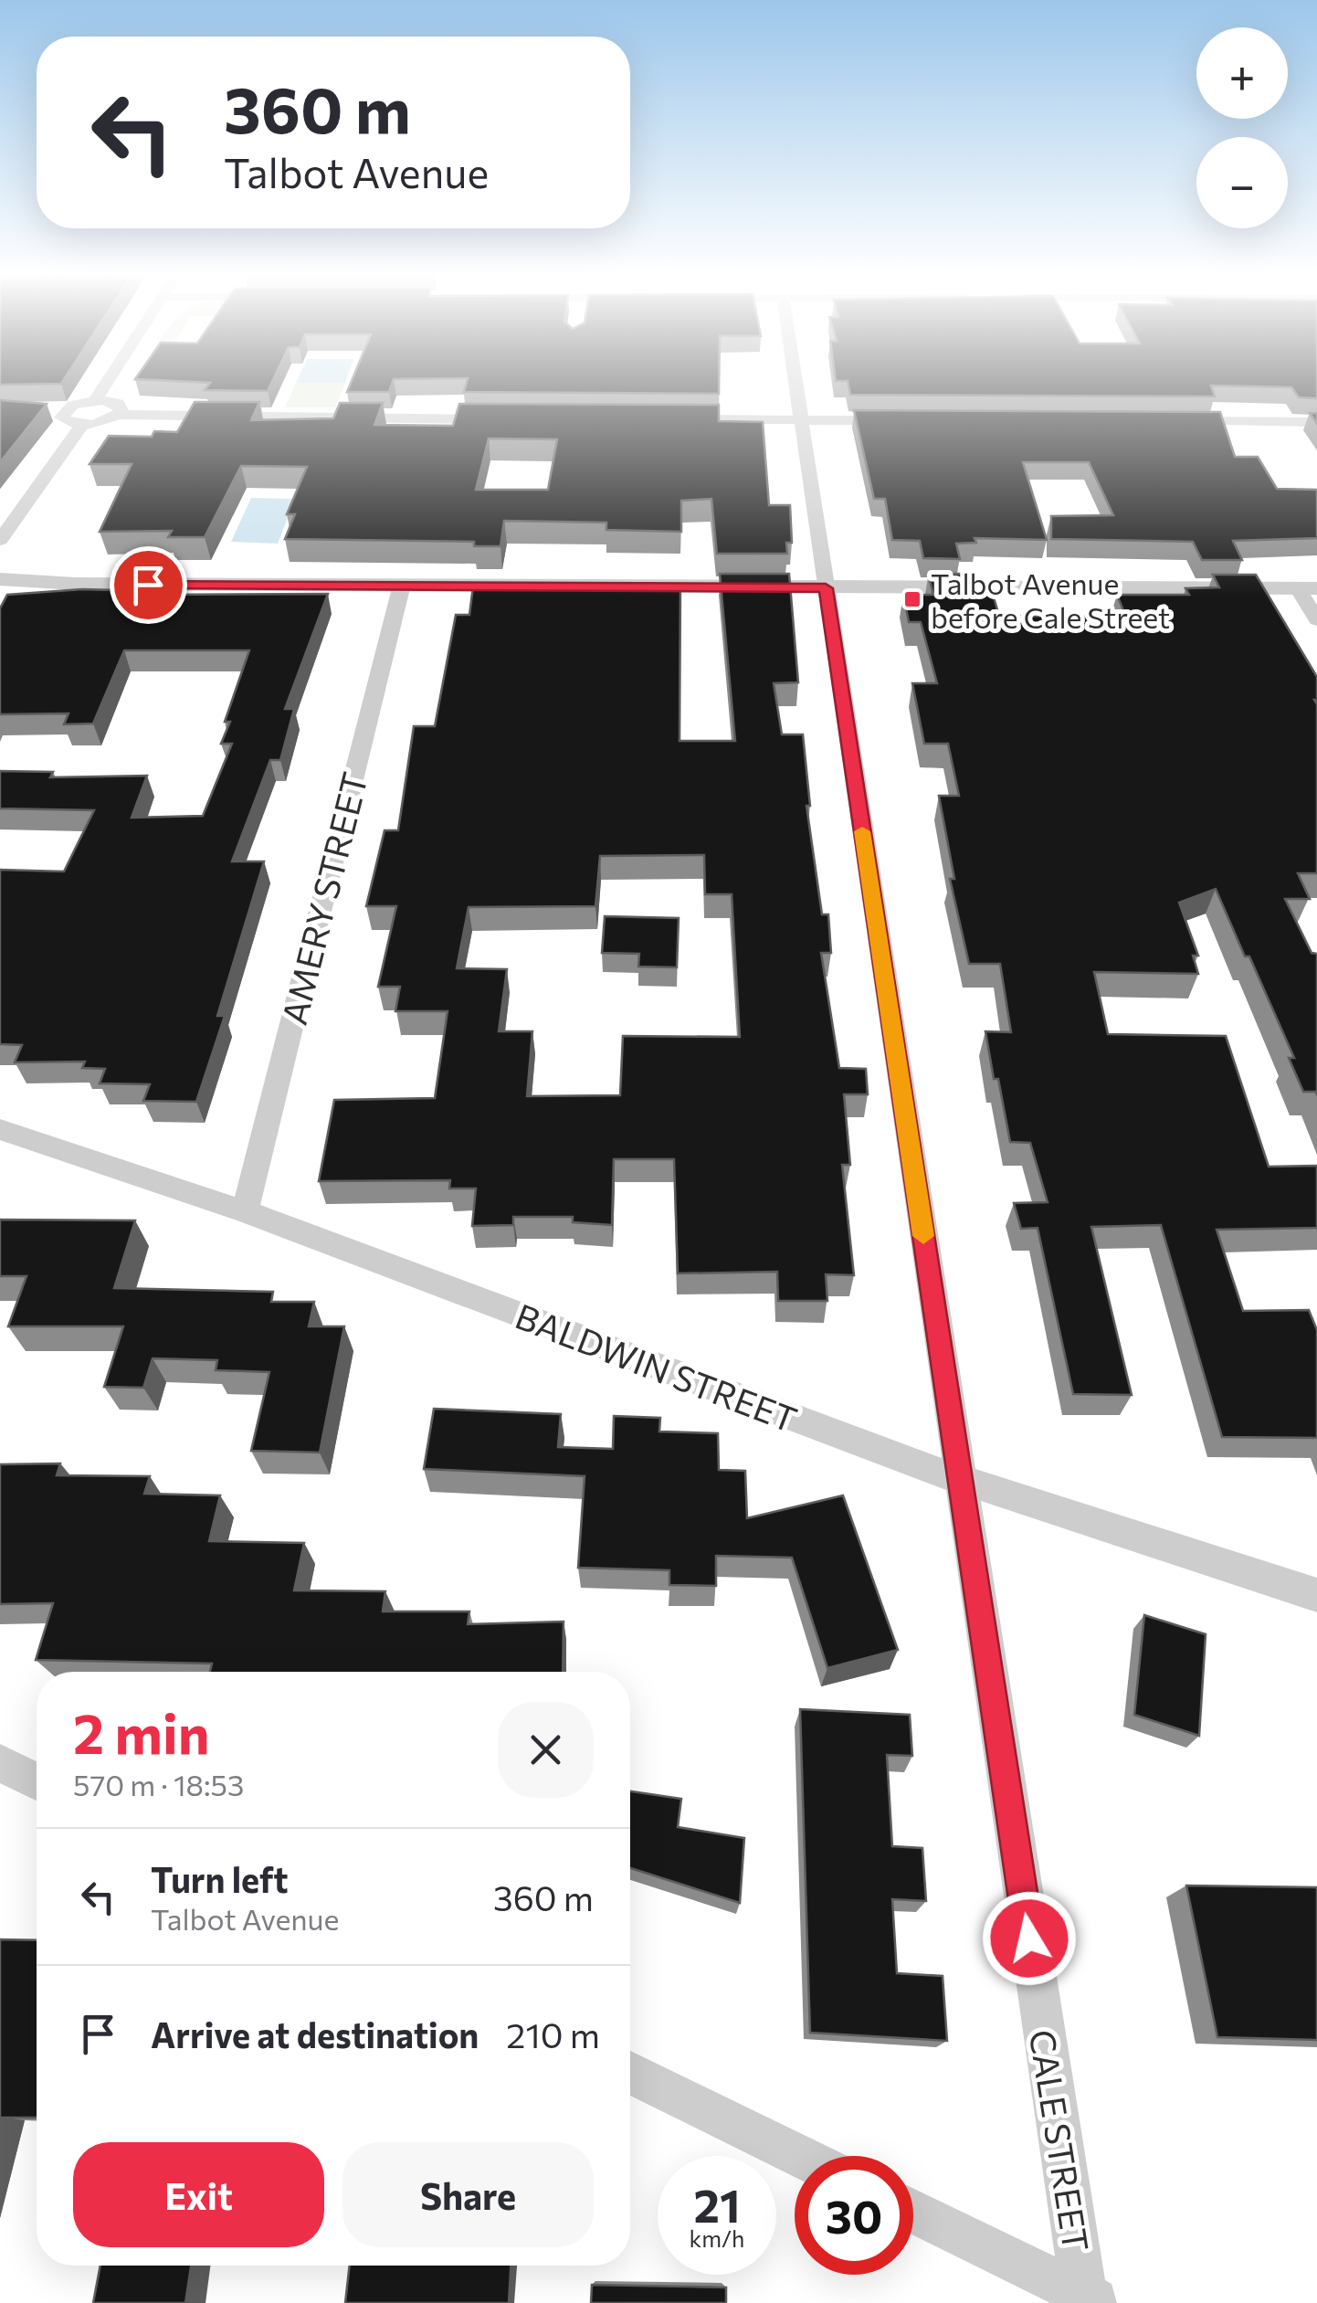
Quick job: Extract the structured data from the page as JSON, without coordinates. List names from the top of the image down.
{
  "streets": {
    "street": ["AMERY STREET", "BALDWIN STREET", "CALE STREET"]
  },
  "crossings": [
    ["AMERY STREET", "BALDWIN STREET"],
    ["BALDWIN STREET", "CALE STREET"]
  ],
  "places": {
    "transit": ["Talbot Avenue before Cale Street"]
  },
  "page": {
    "map_buttons": ["+", "−"],
    "turn": ["360 m", "Talbot Avenue"],
    "heading": ["2 min", "570 m · 18:53"],
    "list": [
      {
        "name": "Turn left",
        "note": "Talbot Avenue",
        "value": "360 m"
      },
      {
        "name": "Arrive at destination",
        "value": "210 m"
      }
    ],
    "buttons": ["Exit", "Share"],
    "speed": "21 km/h",
    "limit": "30"
  }
}
